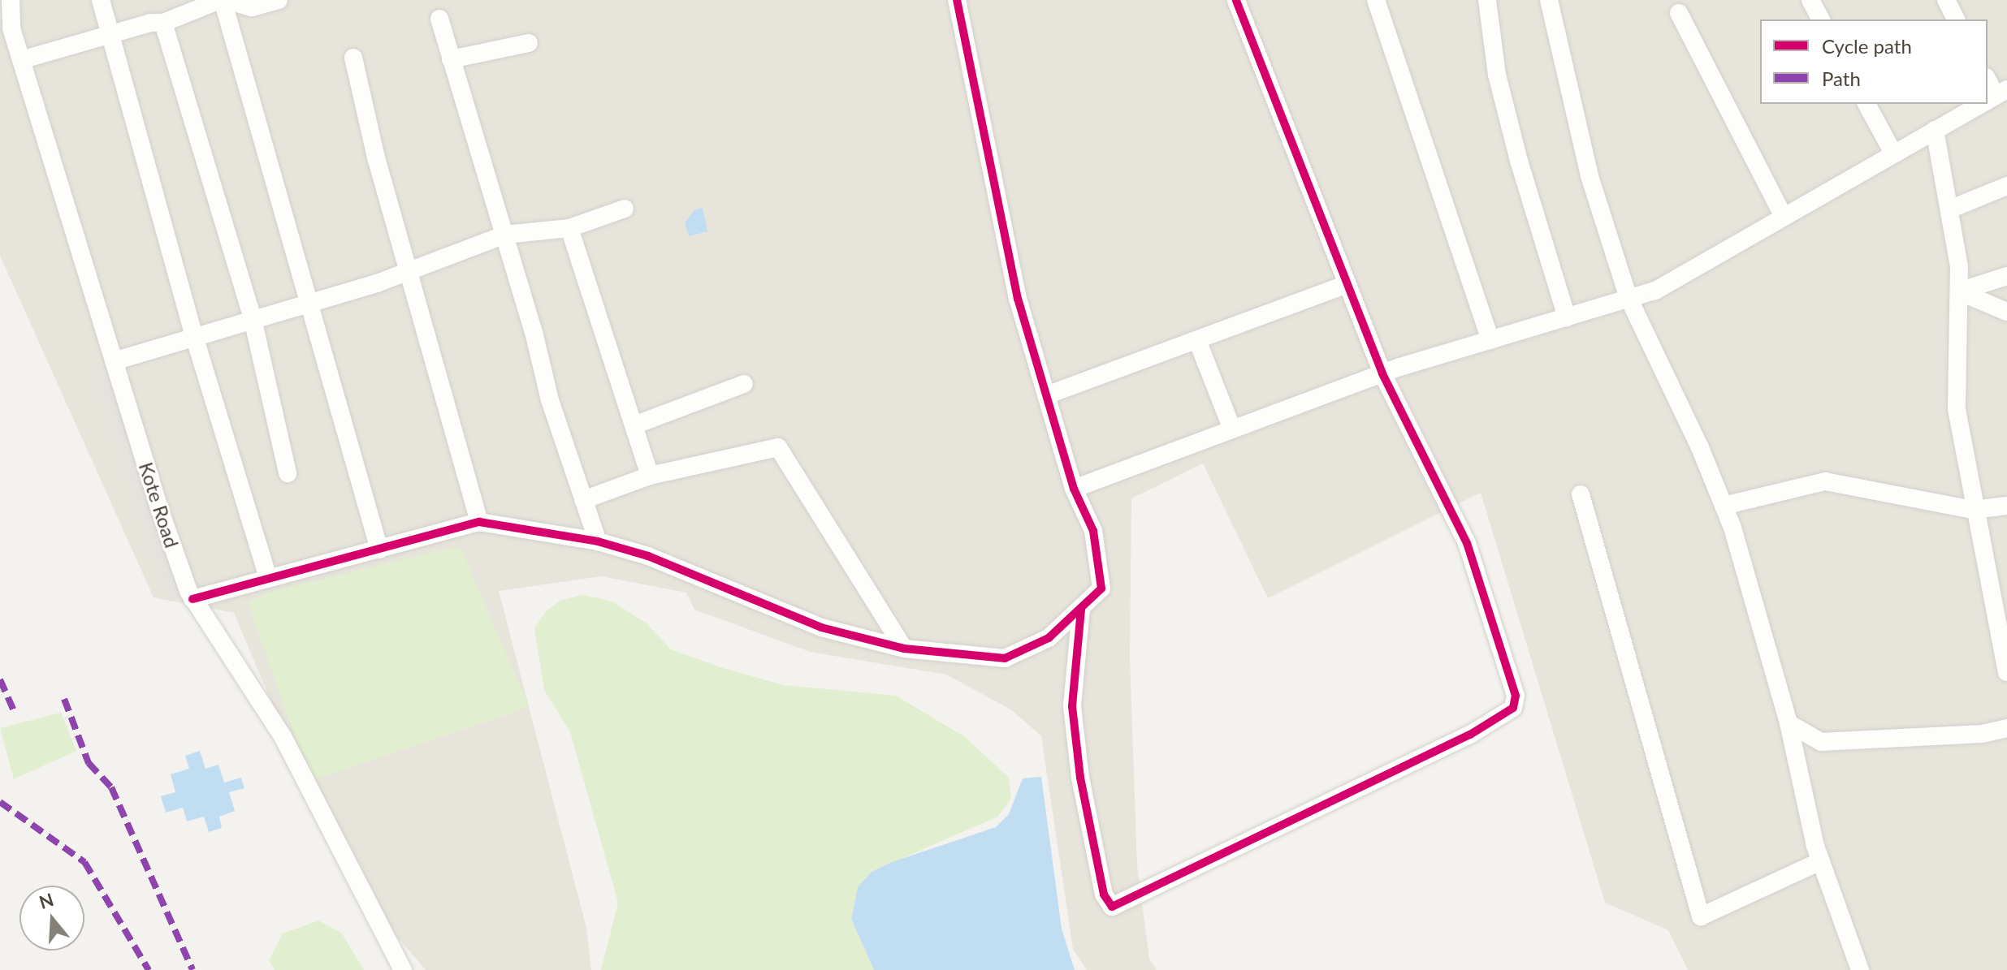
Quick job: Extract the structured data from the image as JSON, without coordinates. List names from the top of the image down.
{
  "streets": {
    "street": ["Kote Road"]
  },
  "legend": ["Cycle path", "Path"],
  "north": "top"
}
